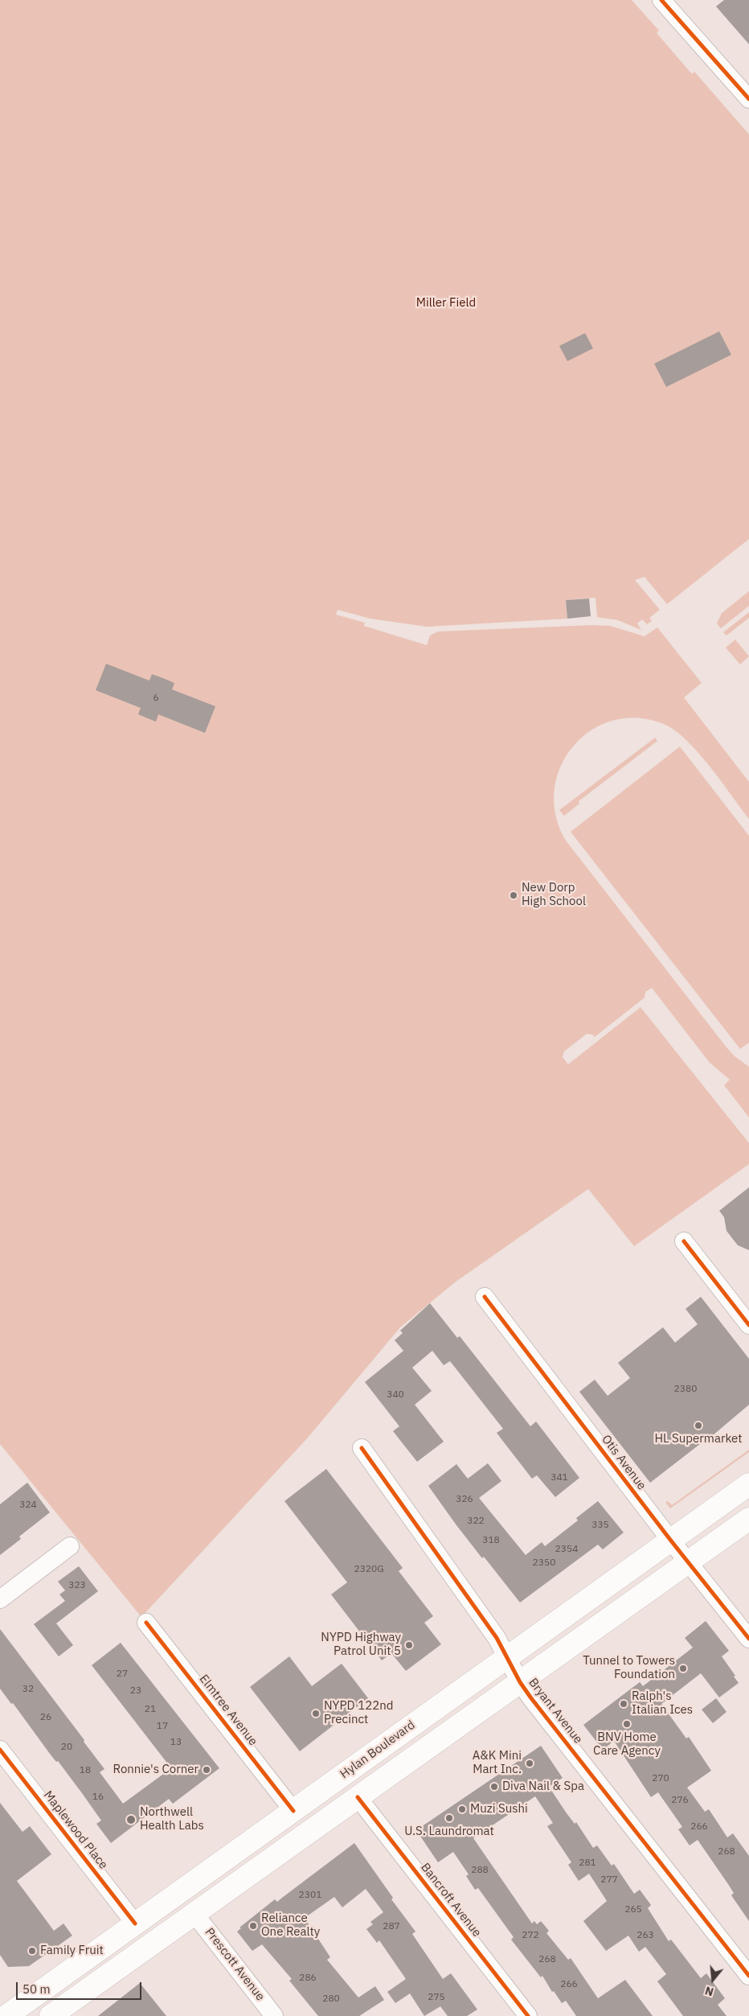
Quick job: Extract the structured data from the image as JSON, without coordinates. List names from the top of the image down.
{
  "streets": {
    "main road": ["Hylan Boulevard"],
    "street": [
      "Otis Avenue",
      "Elmtree Avenue",
      "Bryant Avenue",
      "Maplewood Place",
      "Bancroft Avenue",
      "Prescott Avenue"
    ]
  },
  "crossings": [
    ["Otis Avenue", "Hylan Boulevard"],
    ["Elmtree Avenue", "Hylan Boulevard"],
    ["Bryant Avenue", "Hylan Boulevard"],
    ["Hylan Boulevard", "Maplewood Place"]
  ],
  "parks": ["Miller Field"],
  "places": [
    "New Dorp High School",
    "HL Supermarket",
    "NYPD Highway Patrol Unit 5",
    "Tunnel to Towers Foundation",
    "Ralph's Italian Ices",
    "NYPD 122nd Precinct",
    "BNV Home Care Agency",
    "A&K Mini Mart Inc.",
    "Ronnie's Corner",
    "Diva Nail & Spa",
    "Muzi Sushi",
    "U.S. Laundromat",
    "Northwell Health Labs",
    "Reliance One Realty",
    "Family Fruit"
  ],
  "house_numbers": [
    "6",
    "2380",
    "340",
    "341",
    "326",
    "324",
    "322",
    "335",
    "318",
    "2354",
    "2350",
    "2320G",
    "323",
    "27",
    "32",
    "23",
    "21",
    "26",
    "17",
    "13",
    "20",
    "18",
    "270",
    "16",
    "276",
    "266",
    "268",
    "281",
    "288",
    "277",
    "2301",
    "265",
    "287",
    "272",
    "263",
    "268",
    "286",
    "266",
    "275",
    "280"
  ],
  "scale_bar": "50 m",
  "north": "bottom"
}
